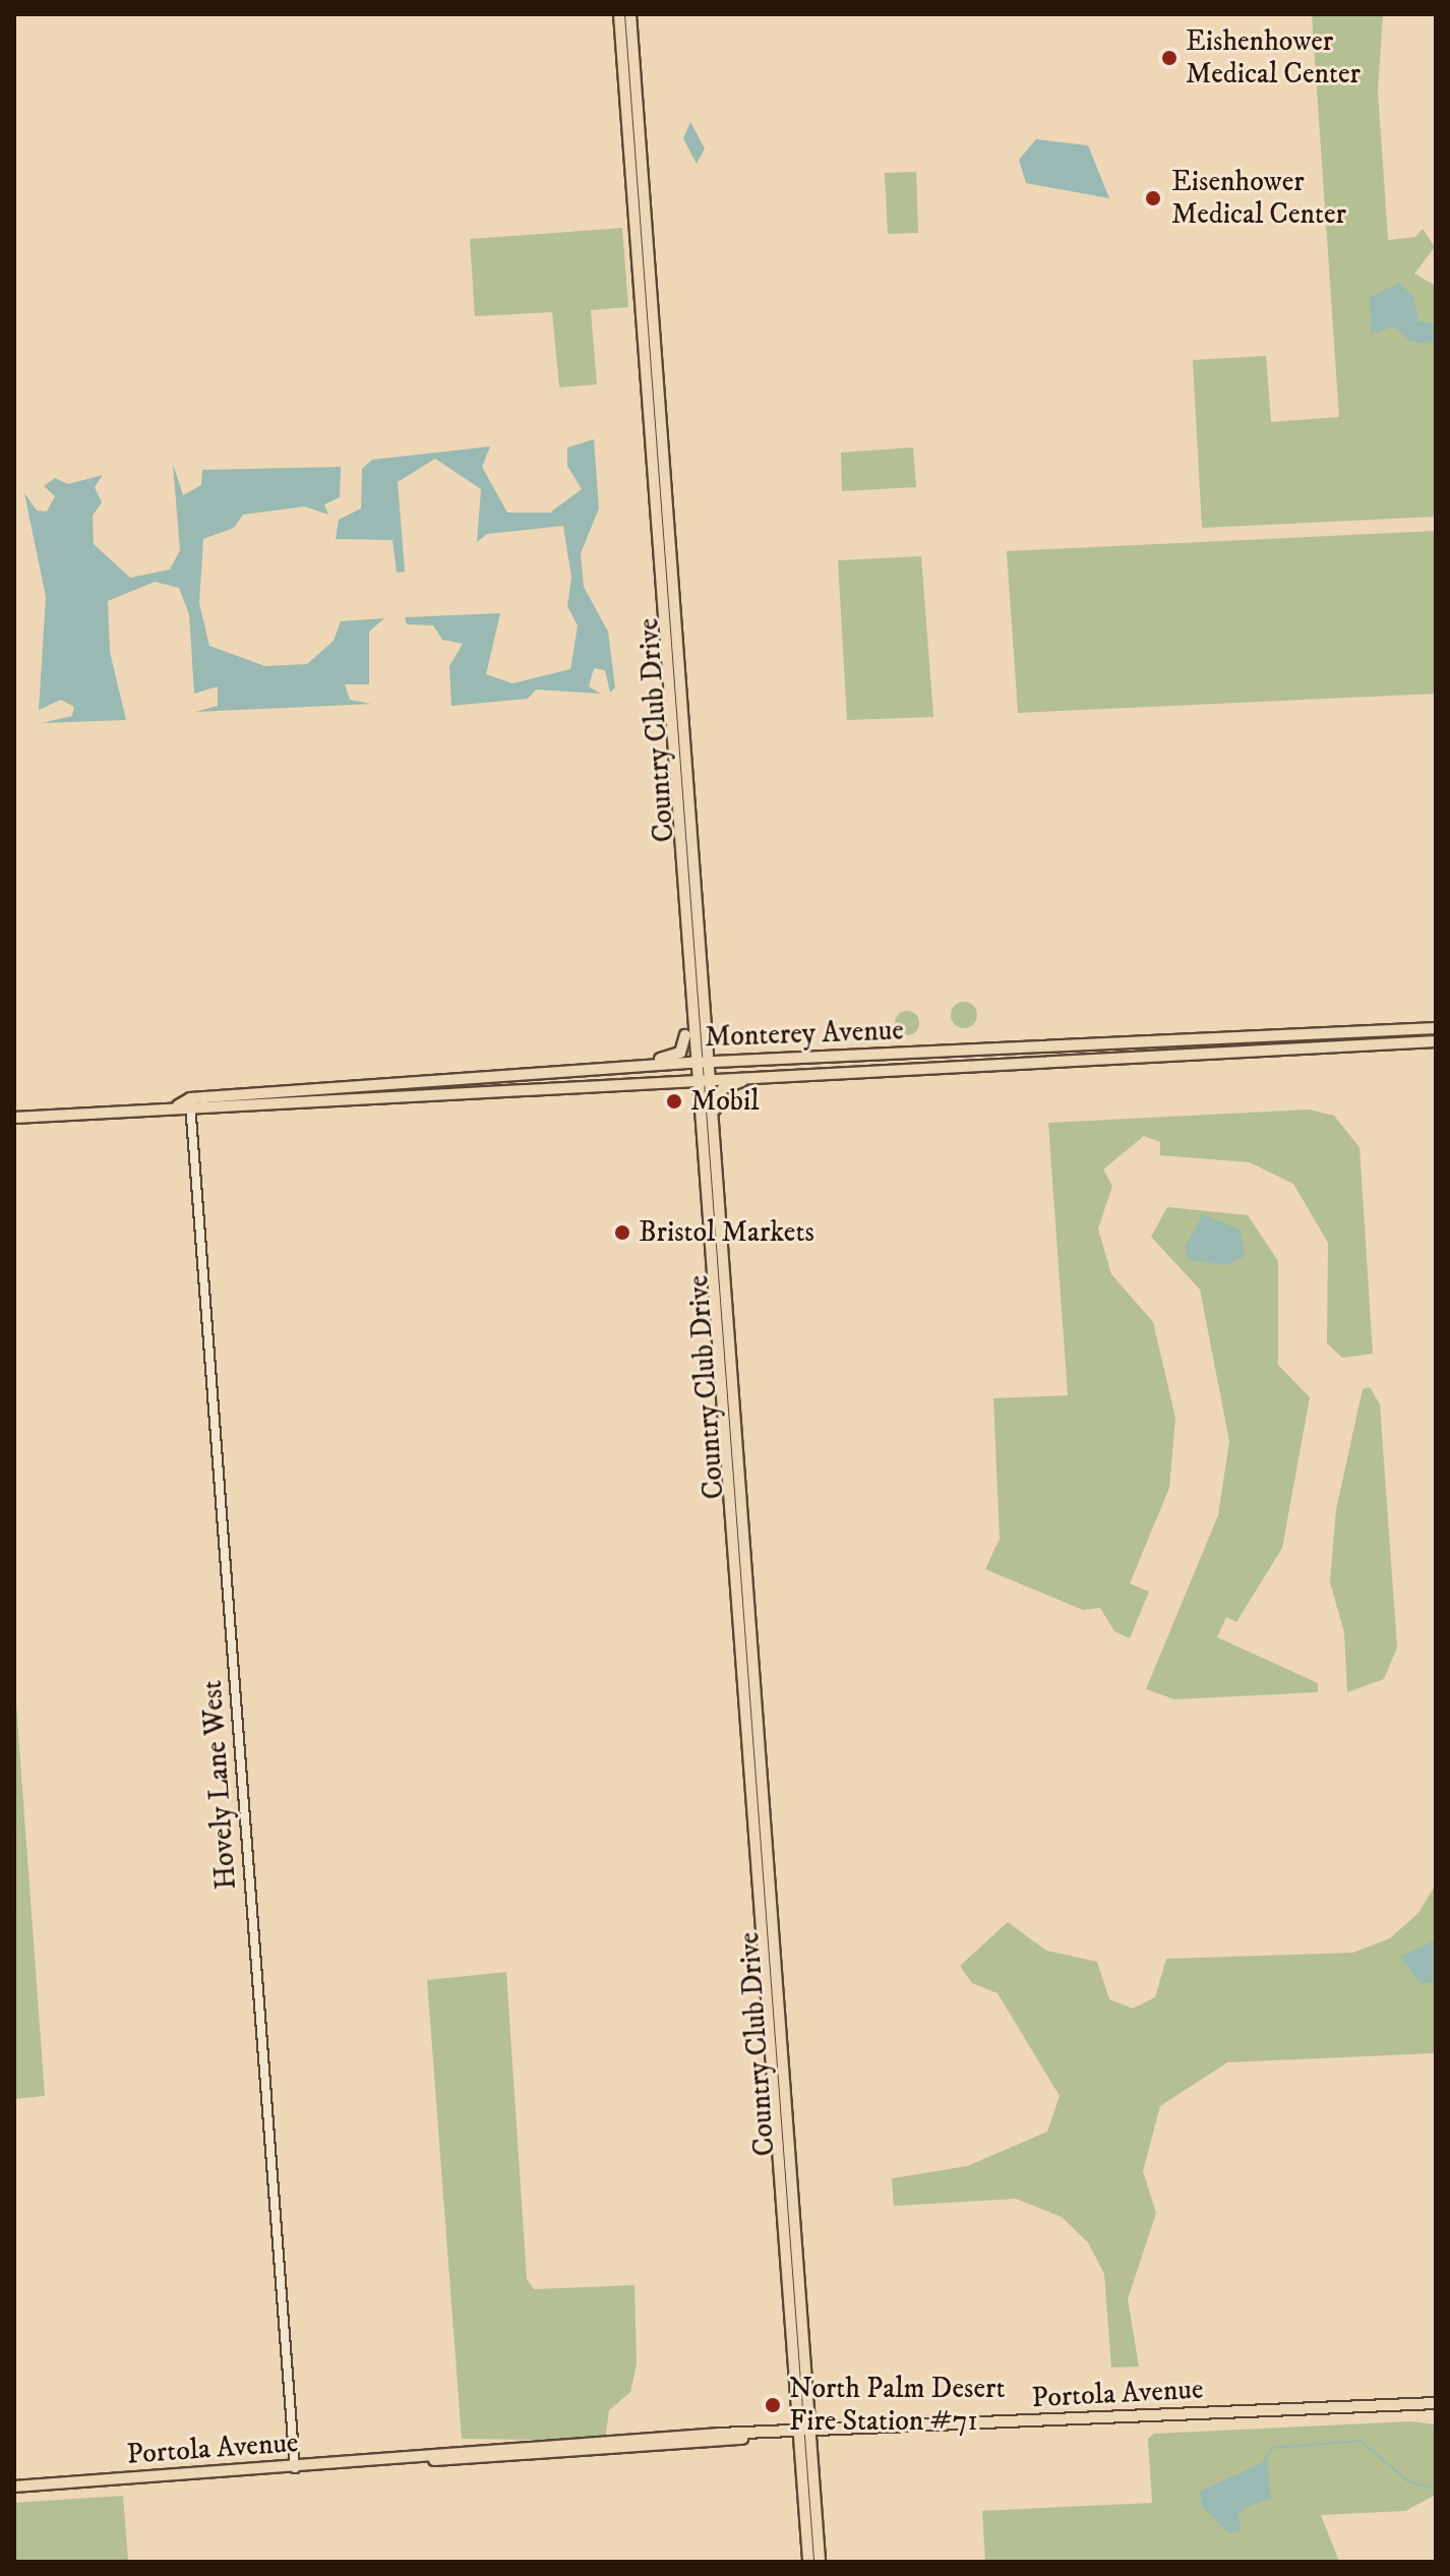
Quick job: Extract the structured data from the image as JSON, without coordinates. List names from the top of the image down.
{
  "streets": {
    "main road": ["Country Club Drive", "Monterey Avenue", "Portola Avenue"],
    "street": ["Hovely Lane West"]
  },
  "crossings": [
    ["Country Club Drive", "Monterey Avenue"],
    ["Country Club Drive", "Portola Avenue"],
    ["Monterey Avenue", "Hovely Lane West"],
    ["Hovely Lane West", "Portola Avenue"]
  ],
  "places": [
    "Eishenhower Medical Center",
    "Eisenhower Medical Center",
    "Mobil",
    "Bristol Markets",
    "North Palm Desert Fire Station #71"
  ]
}
